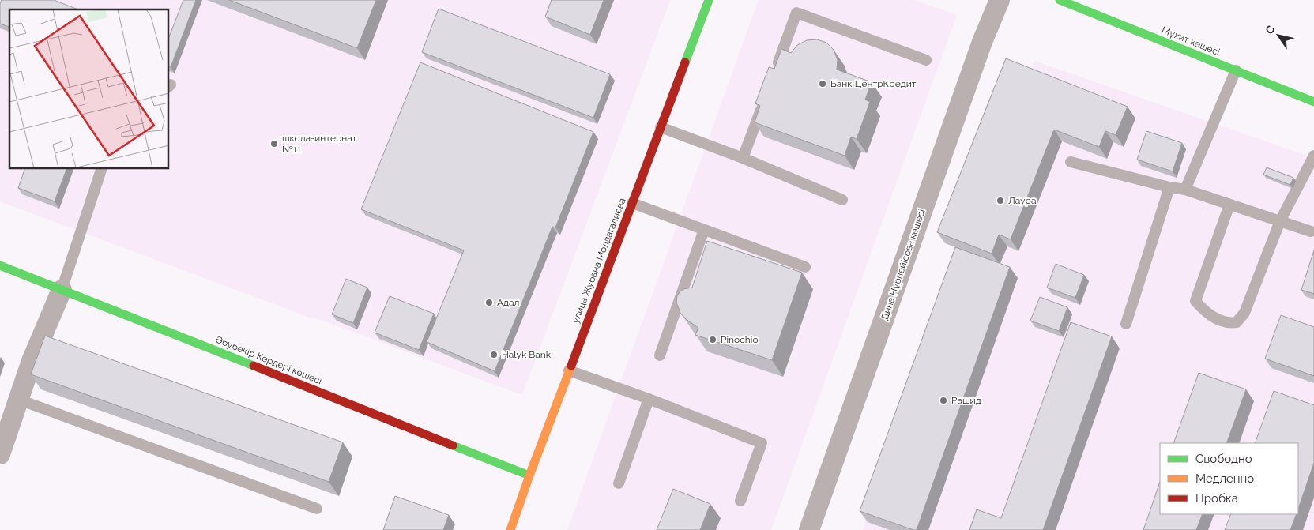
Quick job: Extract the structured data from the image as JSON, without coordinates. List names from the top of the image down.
{
  "streets": {
    "street": [
      "Мұхит көшесі",
      "улица Жубана Молдагалиева",
      "Дина Нұрпейісова көшесі",
      "Әбубәкір Кердері көшесі"
    ]
  },
  "crossings": [
    ["улица Жубана Молдагалиева", "Әбубәкір Кердері көшесі"]
  ],
  "places": [
    "Банк ЦентрКредит",
    "школа-интернат №11",
    "Лаура",
    "Адал",
    "Pinochio",
    "Halyk Bank",
    "Рашид"
  ],
  "legend": ["Свободно", "Медленно", "Пробка"],
  "north": "top left"
}
